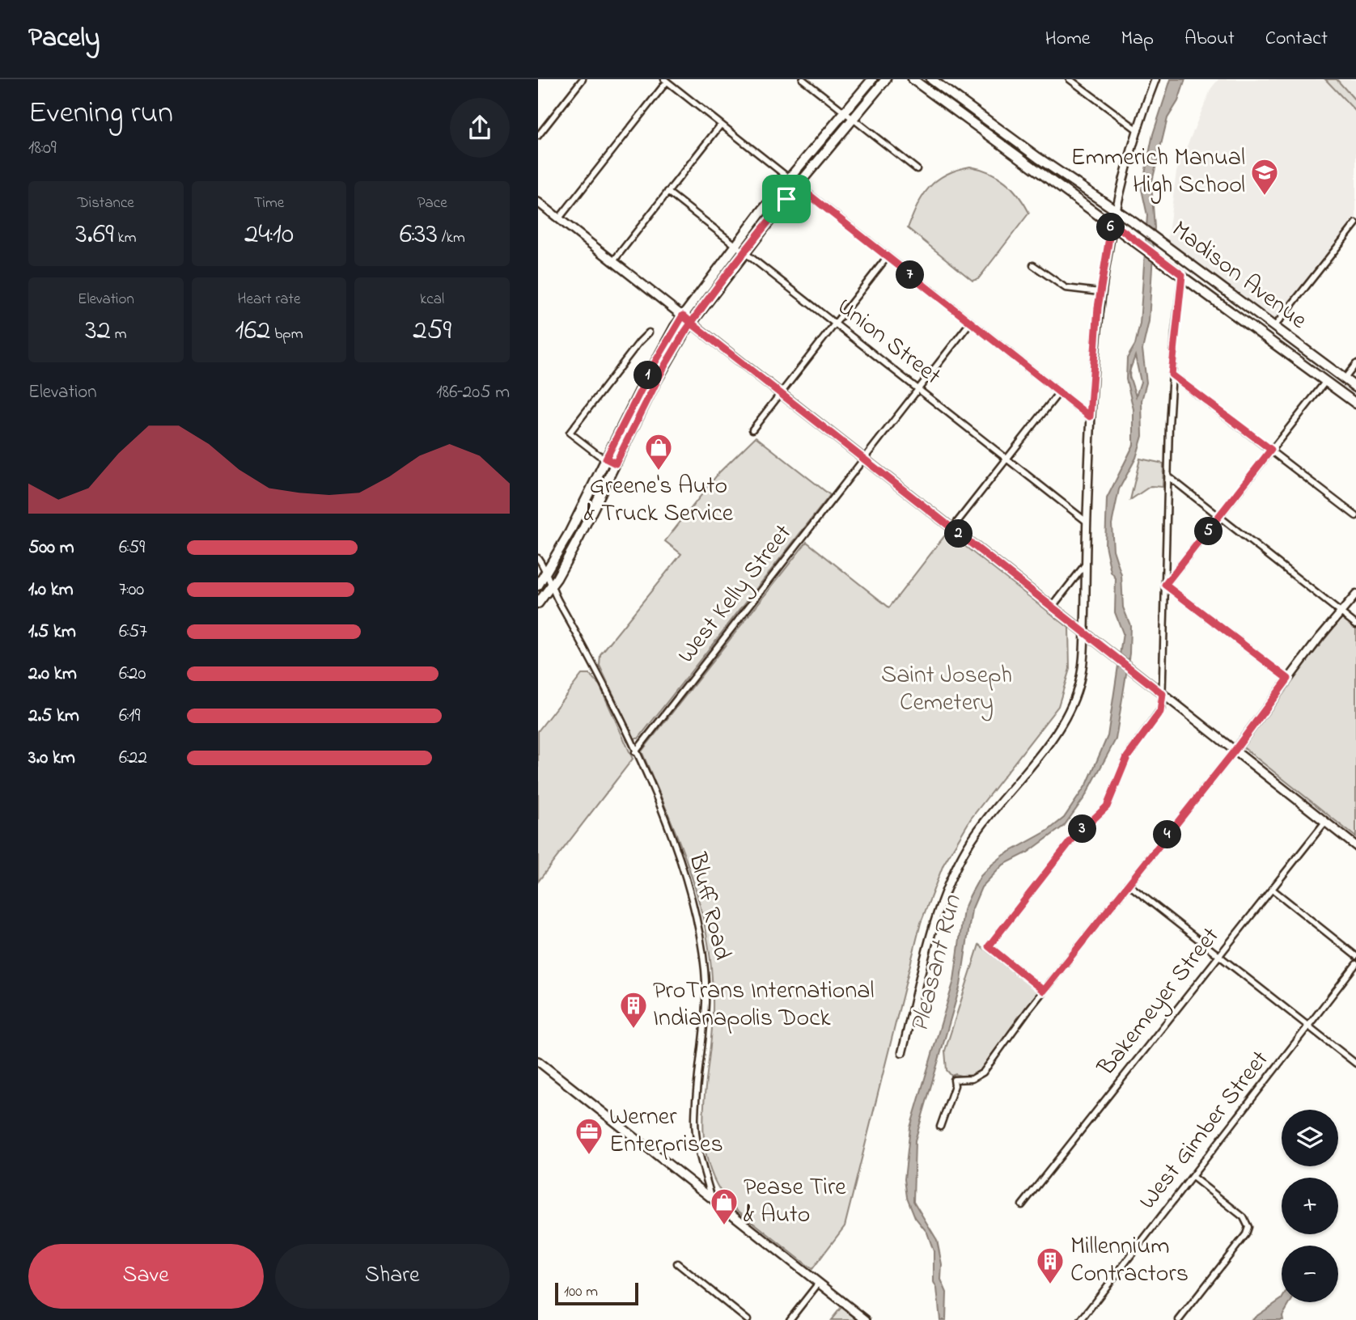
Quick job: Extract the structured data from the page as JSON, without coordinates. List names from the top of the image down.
{
  "streets": {
    "main road": ["Madison Avenue"],
    "street": [
      "Union Street",
      "West Kelly Street",
      "Bluff Road",
      "Bakemeyer Street",
      "West Gimber Street"
    ]
  },
  "crossings": [
    ["Union Street", "West Kelly Street"],
    ["West Kelly Street", "Bluff Road"]
  ],
  "water": ["Pleasant Run"],
  "parks": ["Saint Joseph Cemetery"],
  "places": {
    "school or university": ["Emmerich Manual High School"],
    "shop": ["Greene's Auto & Truck Service", "Pease Tire & Auto"],
    "building": ["ProTrans International Indianapolis Dock", "Millennium Contractors"],
    "office": ["Werner Enterprises"]
  },
  "scale_bar": "100 m",
  "page": {
    "header": "Pacely",
    "nav": [
      "Home",
      "Map",
      "About",
      "Contact"
    ],
    "heading": ["Evening run", "18:09"],
    "stats": [
      ["Distance", "3.69 km"],
      ["Time", "24:10"],
      ["Pace", "6:33 /km"],
      ["Elevation", "32 m"],
      ["Heart rate", "162 bpm"],
      ["kcal", "259"]
    ],
    "pins": [
      "6",
      "7",
      "1",
      "5",
      "2",
      "3",
      "4"
    ],
    "chart": ["Elevation", "186–205 m"],
    "list": [
      {
        "name": "500 m",
        "note": "6:59"
      },
      {
        "name": "1.0 km",
        "note": "7:00"
      },
      {
        "name": "1.5 km",
        "note": "6:57"
      },
      {
        "name": "2.0 km",
        "note": "6:20"
      },
      {
        "name": "2.5 km",
        "note": "6:19"
      },
      {
        "name": "3.0 km",
        "note": "6:22"
      }
    ],
    "map_buttons": ["+", "−"],
    "buttons": ["Save", "Share"],
    "scale": "100 m"
  }
}
